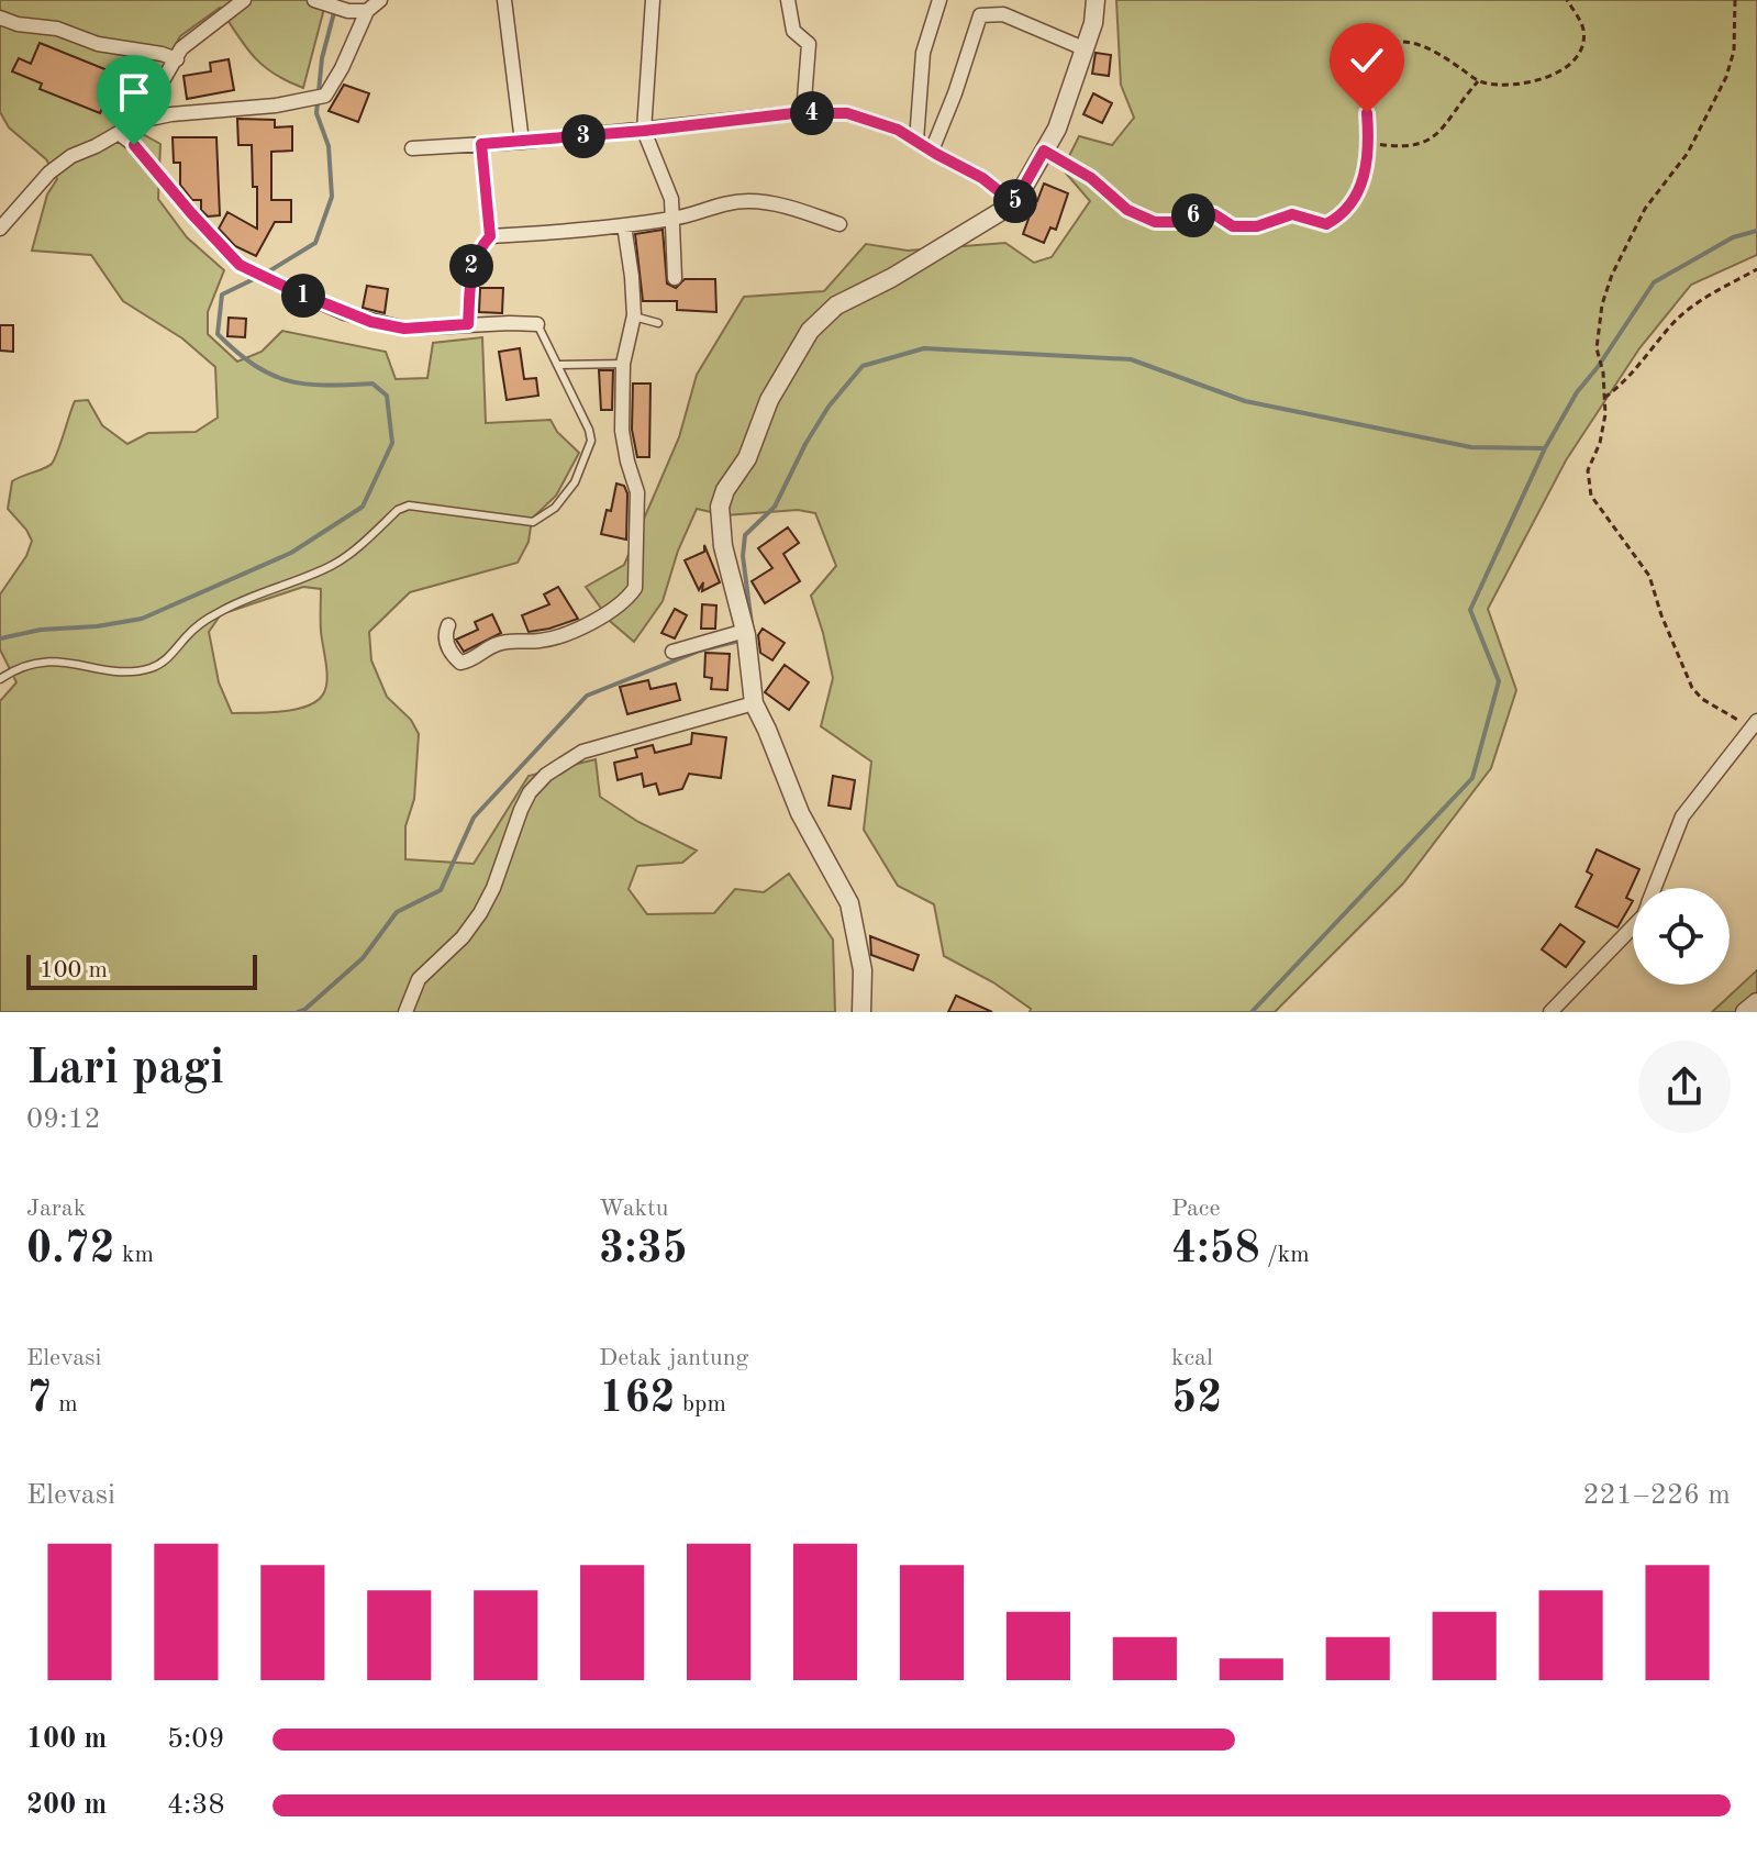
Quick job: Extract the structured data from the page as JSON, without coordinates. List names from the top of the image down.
{
  "scale_bar": "100 m",
  "page": {
    "pins": [
      "4",
      "3",
      "5",
      "6",
      "2",
      "1"
    ],
    "scale": "100 m",
    "heading": ["Lari pagi", "09:12"],
    "stats": [
      ["Jarak", "0.72 km"],
      ["Waktu", "3:35"],
      ["Pace", "4:58 /km"],
      ["Elevasi", "7 m"],
      ["Detak jantung", "162 bpm"],
      ["kcal", "52"]
    ],
    "chart": ["Elevasi", "221–226 m"],
    "list": [
      {
        "name": "100 m",
        "note": "5:09"
      },
      {
        "name": "200 m",
        "note": "4:38"
      }
    ]
  }
}
